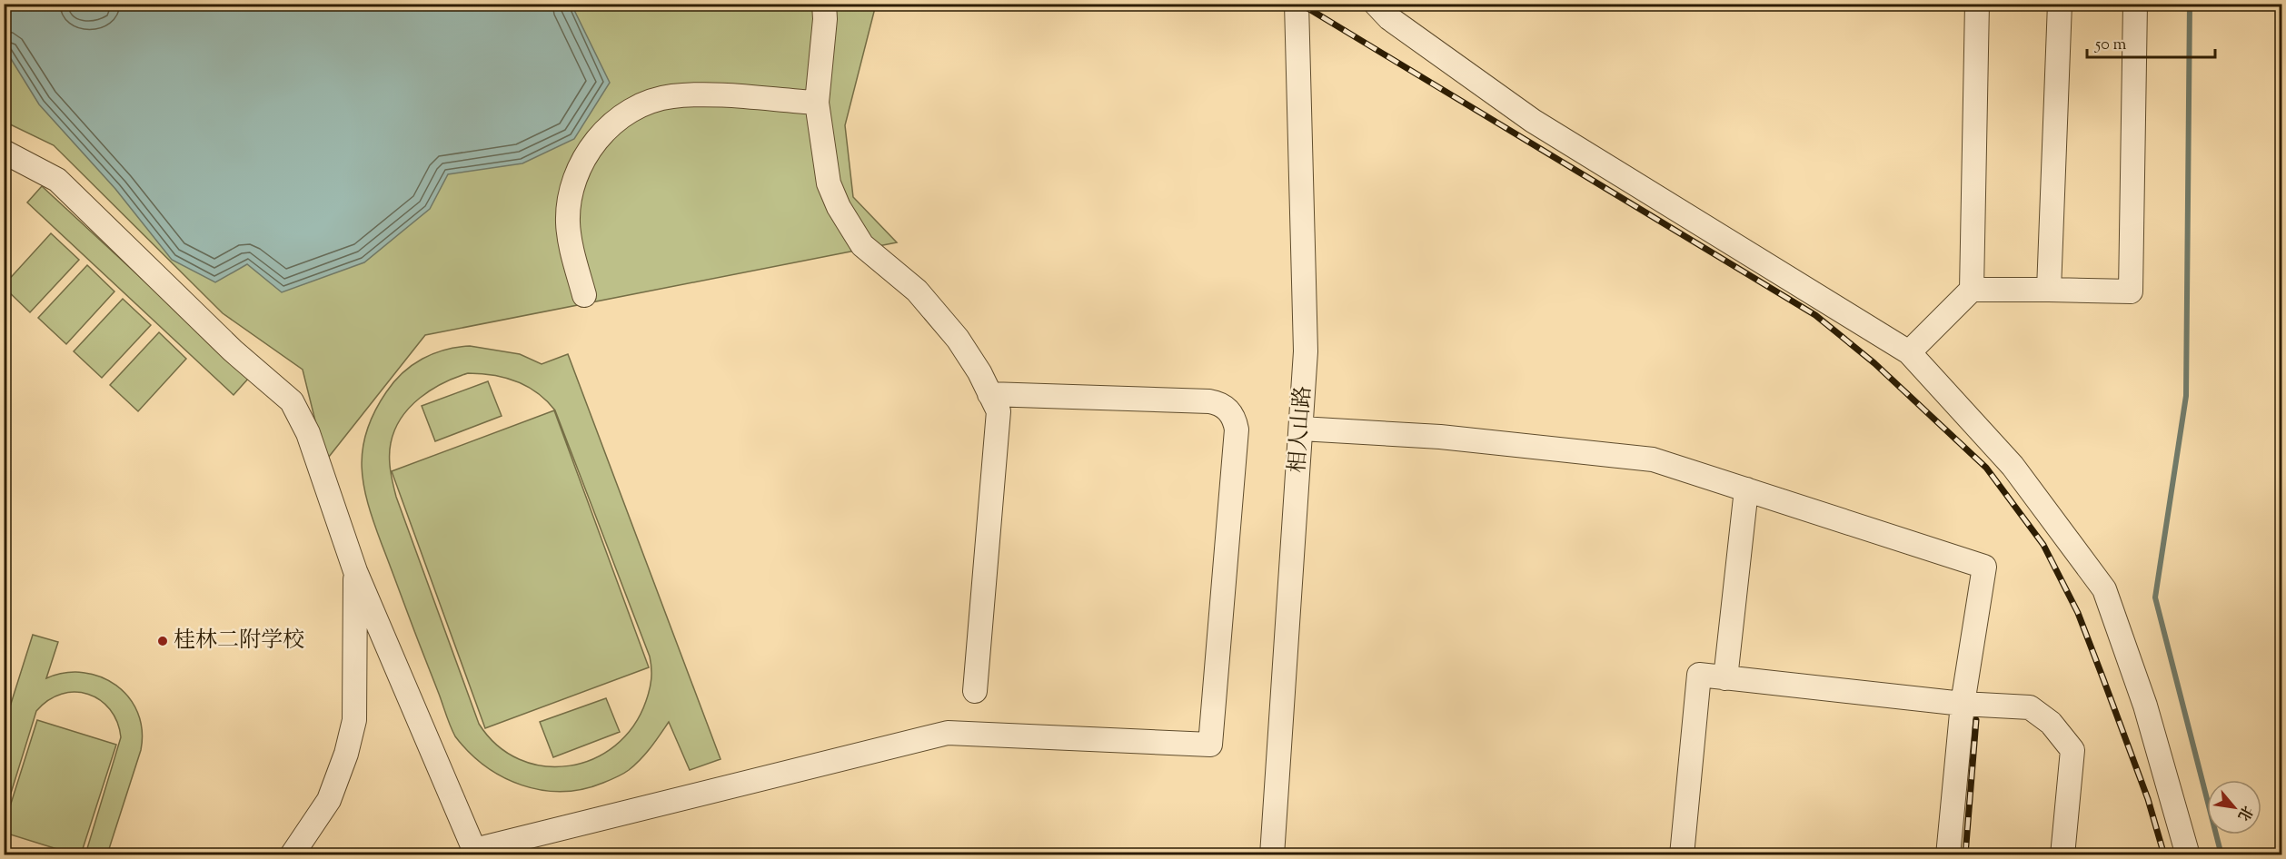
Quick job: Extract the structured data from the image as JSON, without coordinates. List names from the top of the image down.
{
  "streets": {
    "street": ["相人山路"]
  },
  "places": ["桂林二附学校"],
  "scale_bar": "50 m",
  "north": "bottom right"
}
